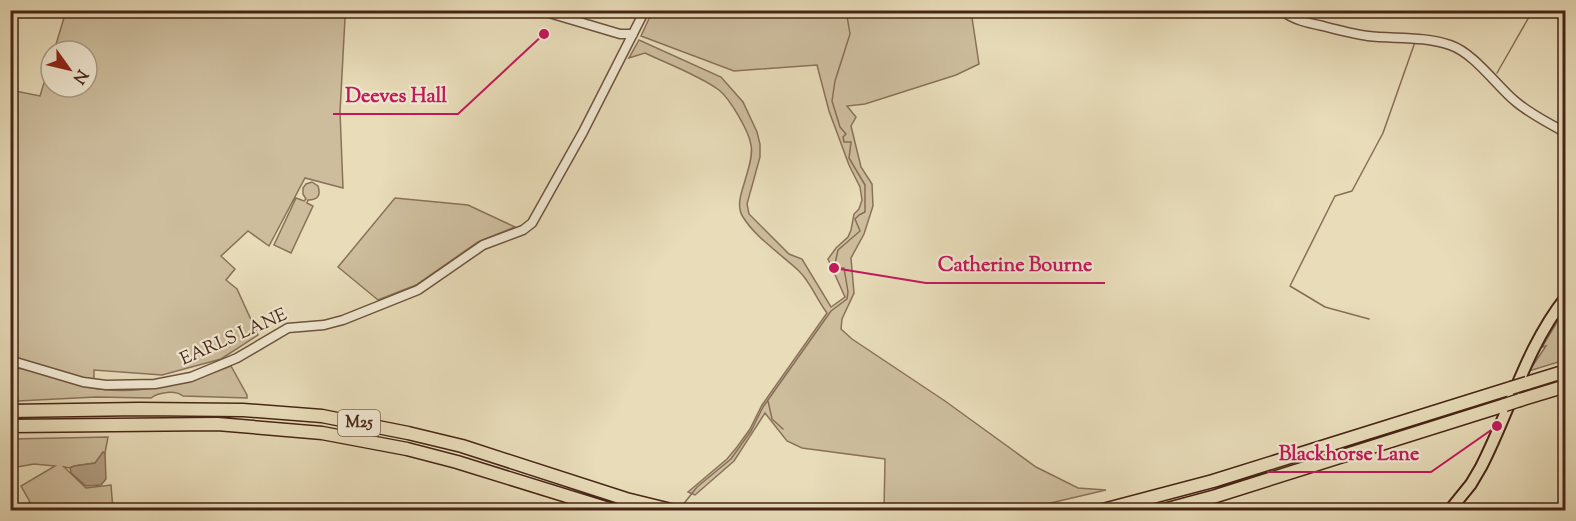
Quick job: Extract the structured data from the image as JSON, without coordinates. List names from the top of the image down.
{
  "streets": {
    "highway": ["M25"],
    "street": ["EARLS LANE"]
  },
  "places": ["Deeves Hall", "Catherine Bourne", "Blackhorse Lane"],
  "north": "bottom right"
}
